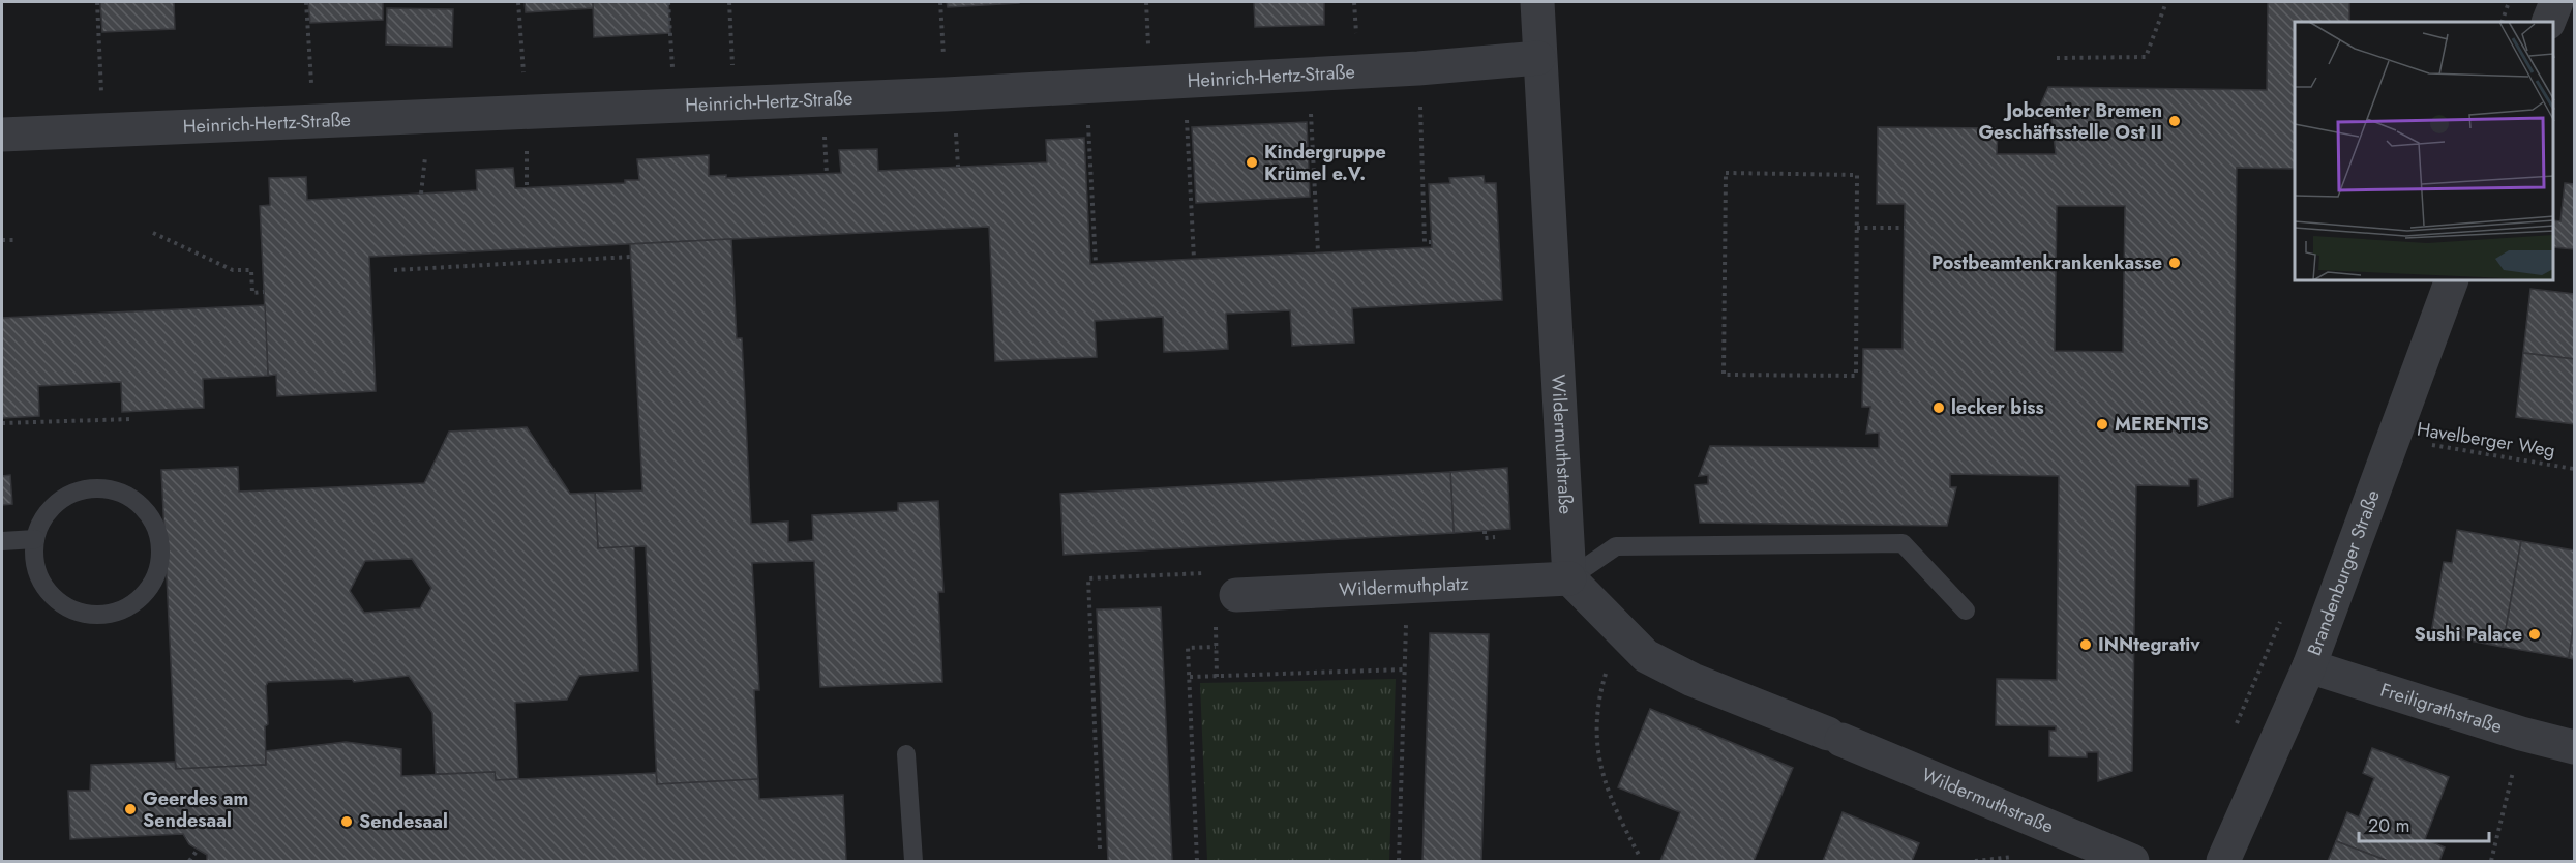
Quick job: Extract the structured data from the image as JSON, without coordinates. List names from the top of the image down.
{
  "streets": {
    "street": [
      "Heinrich-Hertz-Straße",
      "Wildermuthstraße",
      "Brandenburger Straße",
      "Wildermuthplatz",
      "Freiligrathstraße"
    ],
    "path": ["Havelberger Weg"]
  },
  "crossings": [
    ["Heinrich-Hertz-Straße", "Wildermuthstraße"],
    ["Havelberger Weg", "Brandenburger Straße"],
    ["Wildermuthstraße", "Wildermuthplatz"],
    ["Brandenburger Straße", "Freiligrathstraße"]
  ],
  "places": [
    "Jobcenter Bremen Geschäftsstelle Ost II",
    "Kindergruppe Krümel e.V.",
    "Postbeamtenkrankenkasse",
    "lecker biss",
    "MERENTIS",
    "Sushi Palace",
    "INNtegrativ",
    "Geerdes am Sendesaal",
    "Sendesaal"
  ],
  "scale_bar": "20 m"
}
